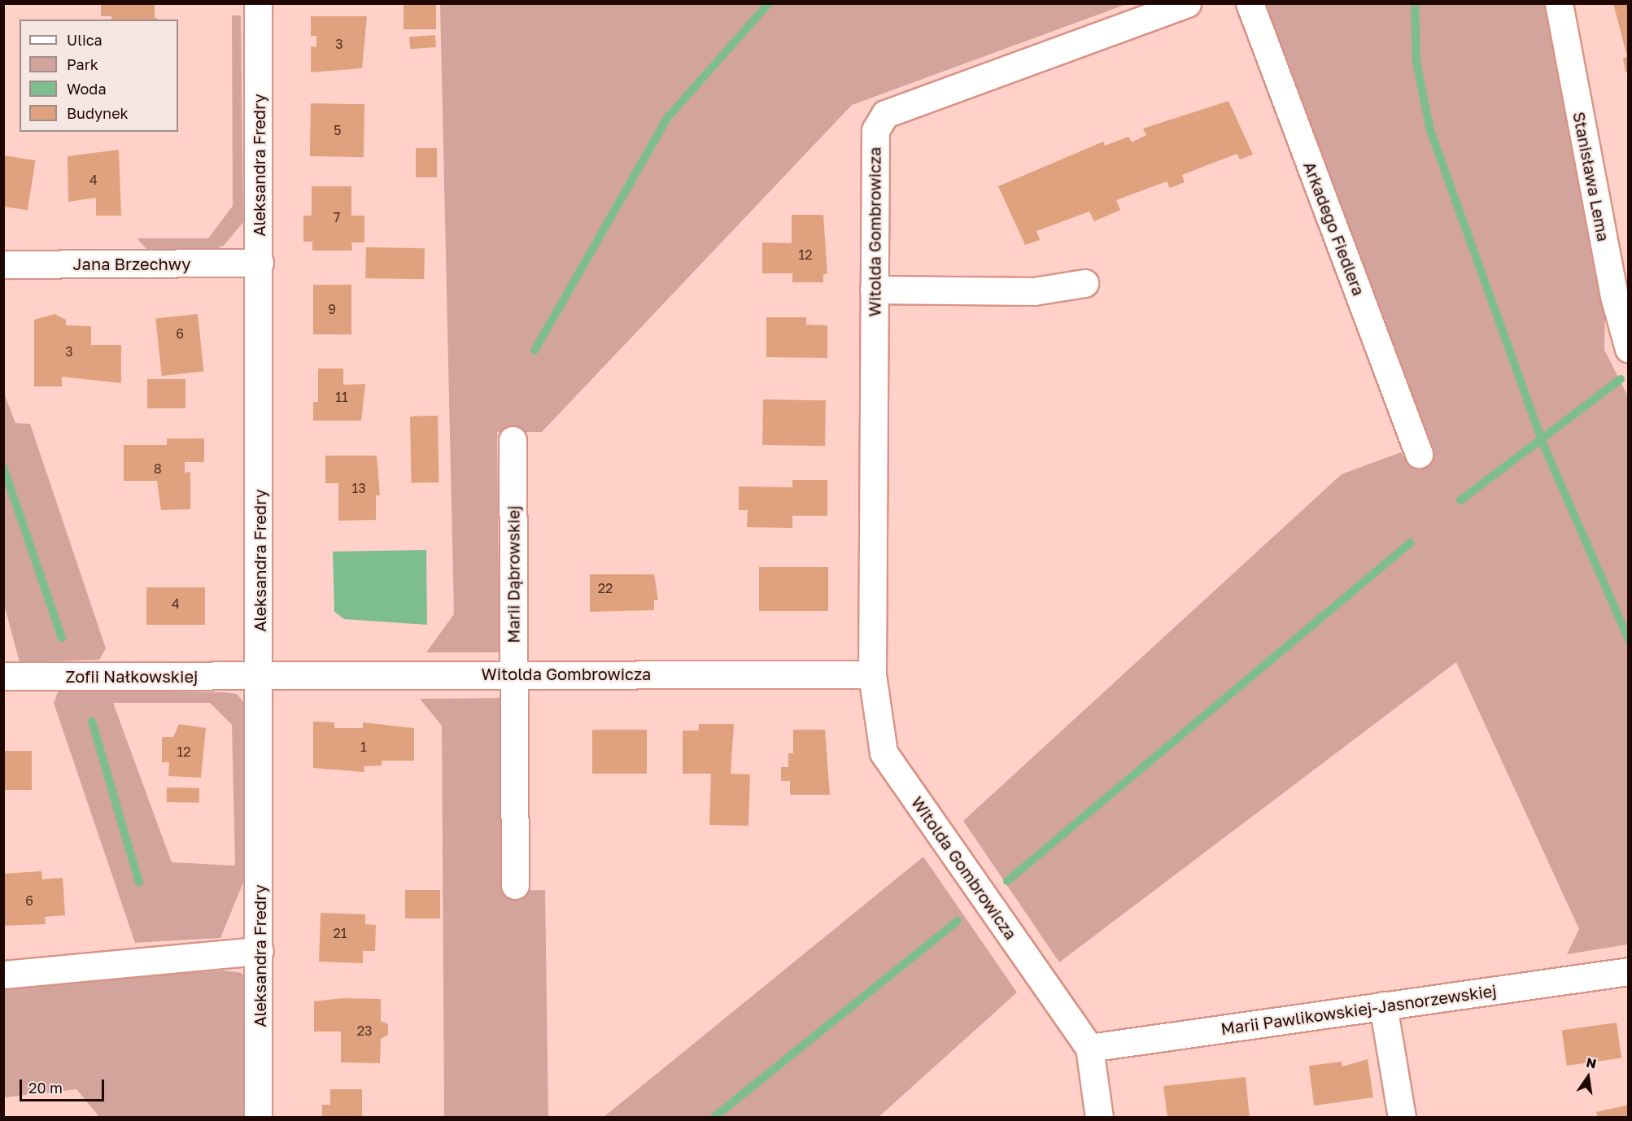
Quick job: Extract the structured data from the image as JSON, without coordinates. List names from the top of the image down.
{
  "streets": {
    "street": [
      "Aleksandra Fredry",
      "Stanisława Lema",
      "Arkadego Fiedlera",
      "Witolda Gombrowicza",
      "Jana Brzechwy",
      "Marii Dąbrowskiej",
      "Zofii Nałkowskiej",
      "Marii Pawlikowskiej-Jasnorzewskiej"
    ]
  },
  "crossings": [
    ["Aleksandra Fredry", "Witolda Gombrowicza"],
    ["Aleksandra Fredry", "Jana Brzechwy"],
    ["Aleksandra Fredry", "Zofii Nałkowskiej"],
    ["Witolda Gombrowicza", "Marii Dąbrowskiej"],
    ["Witolda Gombrowicza", "Zofii Nałkowskiej"],
    ["Witolda Gombrowicza", "Marii Pawlikowskiej-Jasnorzewskiej"]
  ],
  "house_numbers": [
    "3",
    "5",
    "4",
    "7",
    "12",
    "9",
    "6",
    "3",
    "11",
    "8",
    "13",
    "22",
    "4",
    "1",
    "12",
    "6",
    "21",
    "23"
  ],
  "legend": [
    "Ulica",
    "Park",
    "Woda",
    "Budynek"
  ],
  "scale_bar": "20 m",
  "north": "top"
}
